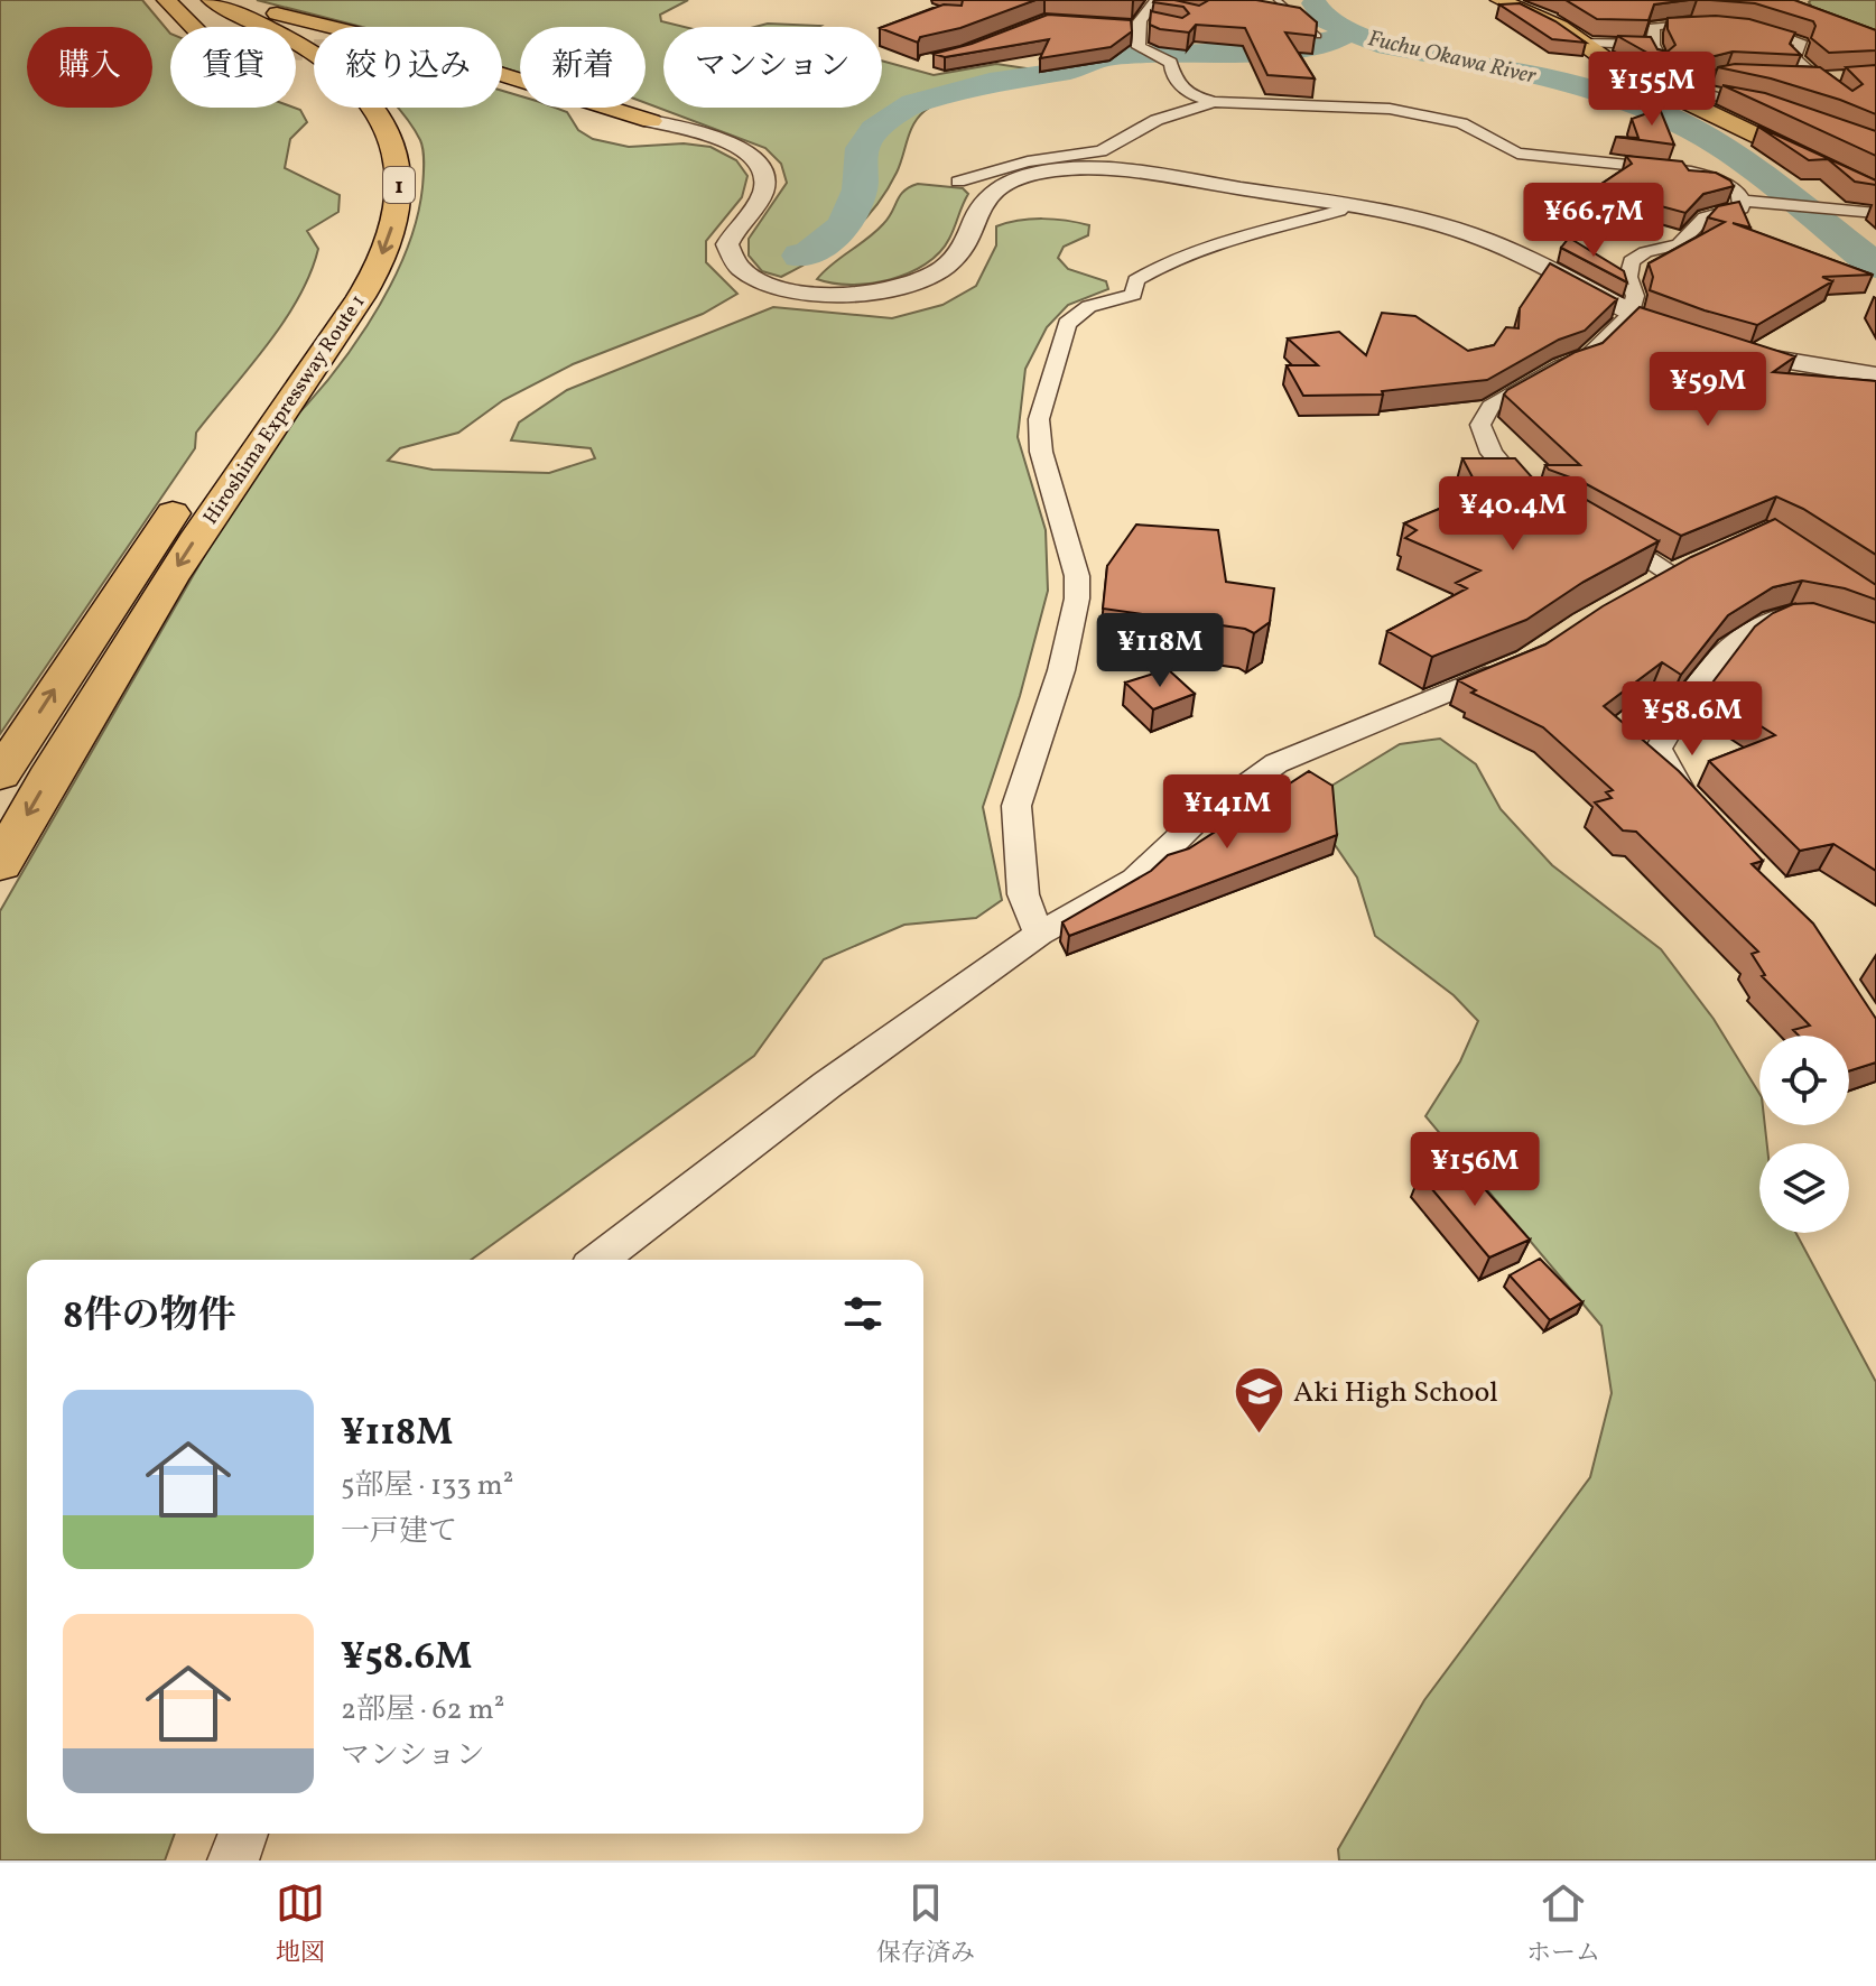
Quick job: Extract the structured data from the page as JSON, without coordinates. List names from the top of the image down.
{
  "streets": {
    "main road": ["1", "Hiroshima Expressway Route 1"]
  },
  "water": ["Fuchu Okawa River"],
  "places": {
    "school or university": ["Aki High School"]
  },
  "page": {
    "chip": [
      "購入",
      "賃貸",
      "絞り込み",
      "新着",
      "マンション"
    ],
    "price": [
      "¥155M",
      "¥66.7M",
      "¥59M",
      "¥40.4M",
      "¥118M",
      "¥58.6M",
      "¥141M",
      "¥156M"
    ],
    "heading": "8件の物件",
    "list": [
      {
        "name": "¥118M",
        "note": "5部屋 · 133 m² · 一戸建て"
      },
      {
        "name": "¥58.6M",
        "note": "2部屋 · 62 m² · マンション"
      }
    ],
    "tabs": ["地図", "保存済み", "ホーム"]
  }
}
